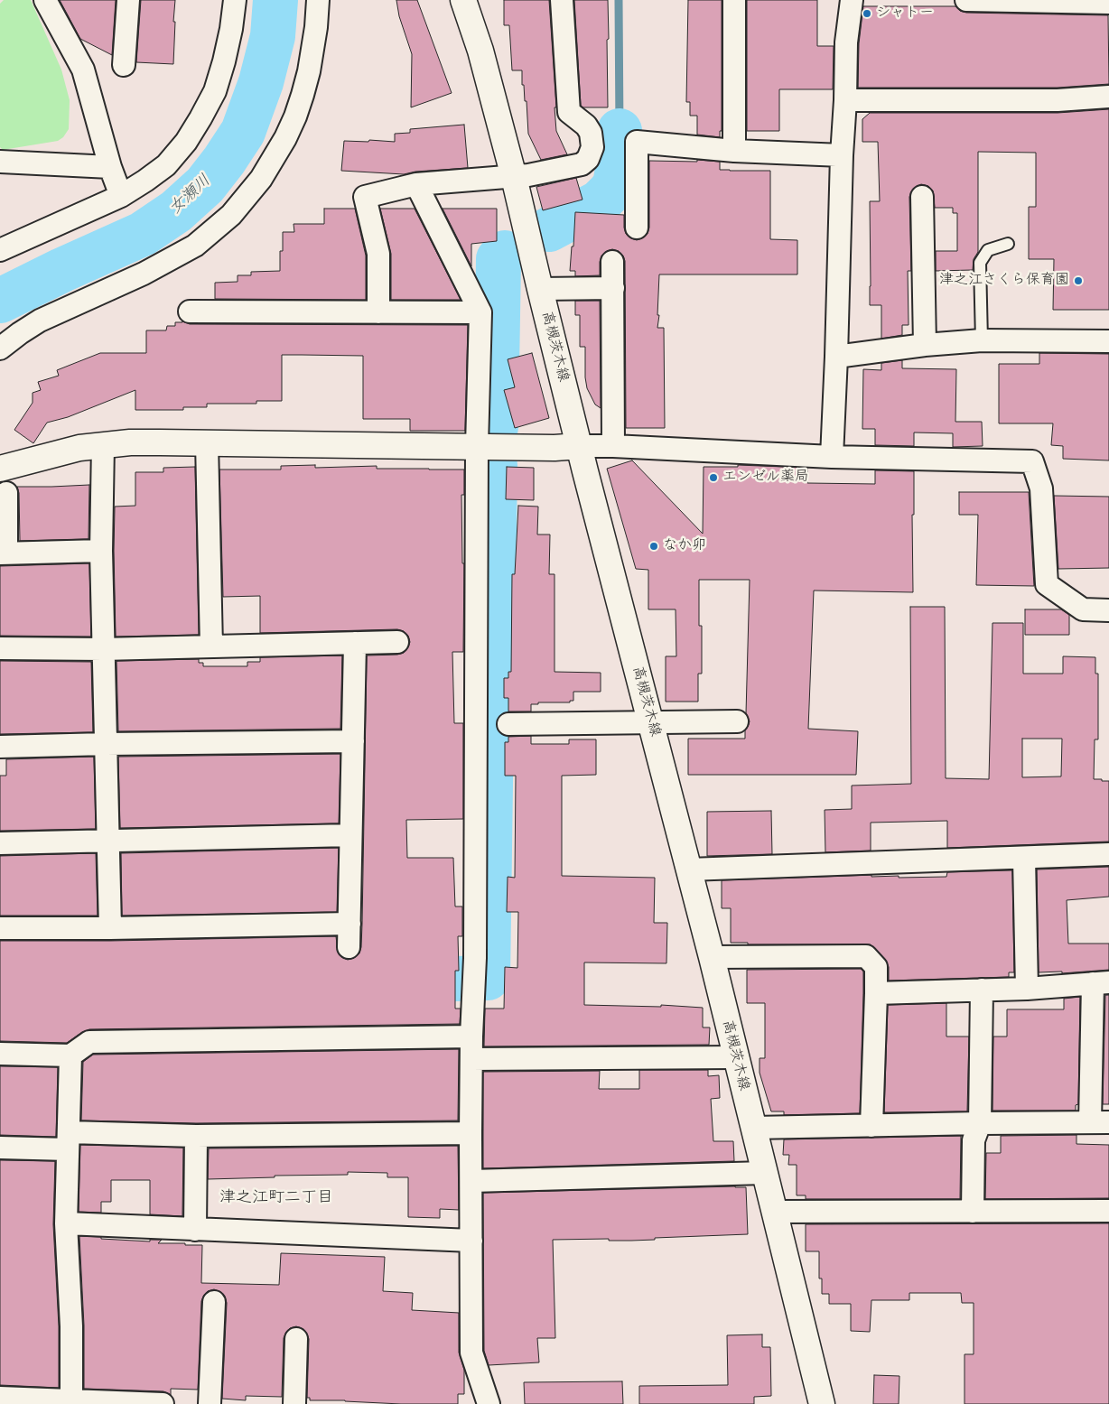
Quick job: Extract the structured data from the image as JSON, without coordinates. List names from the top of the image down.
{
  "streets": {
    "main road": ["高槻茨木線"]
  },
  "districts": ["津之江町二丁目"],
  "water": ["女瀬川"],
  "places": [
    "シャトー",
    "津之江さくら保育園",
    "エンゼル薬局",
    "なか卯"
  ]
}
